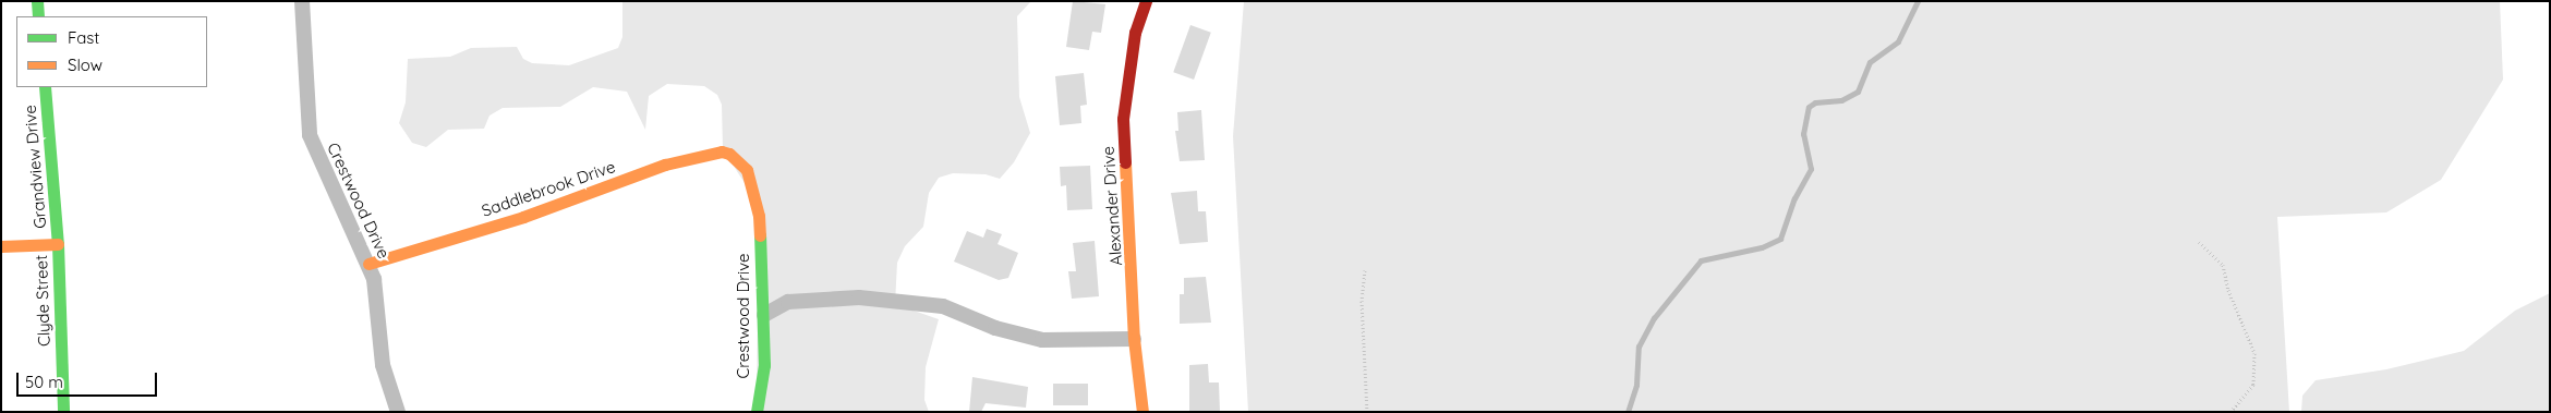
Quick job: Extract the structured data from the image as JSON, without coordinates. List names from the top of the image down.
{
  "streets": {
    "street": [
      "Grandview Drive",
      "Saddlebrook Drive",
      "Crestwood Drive",
      "Alexander Drive",
      "Clyde Street"
    ]
  },
  "crossings": [
    ["Grandview Drive", "Clyde Street"],
    ["Saddlebrook Drive", "Crestwood Drive"]
  ],
  "legend": ["Fast", "Slow"],
  "scale_bar": "50 m"
}
